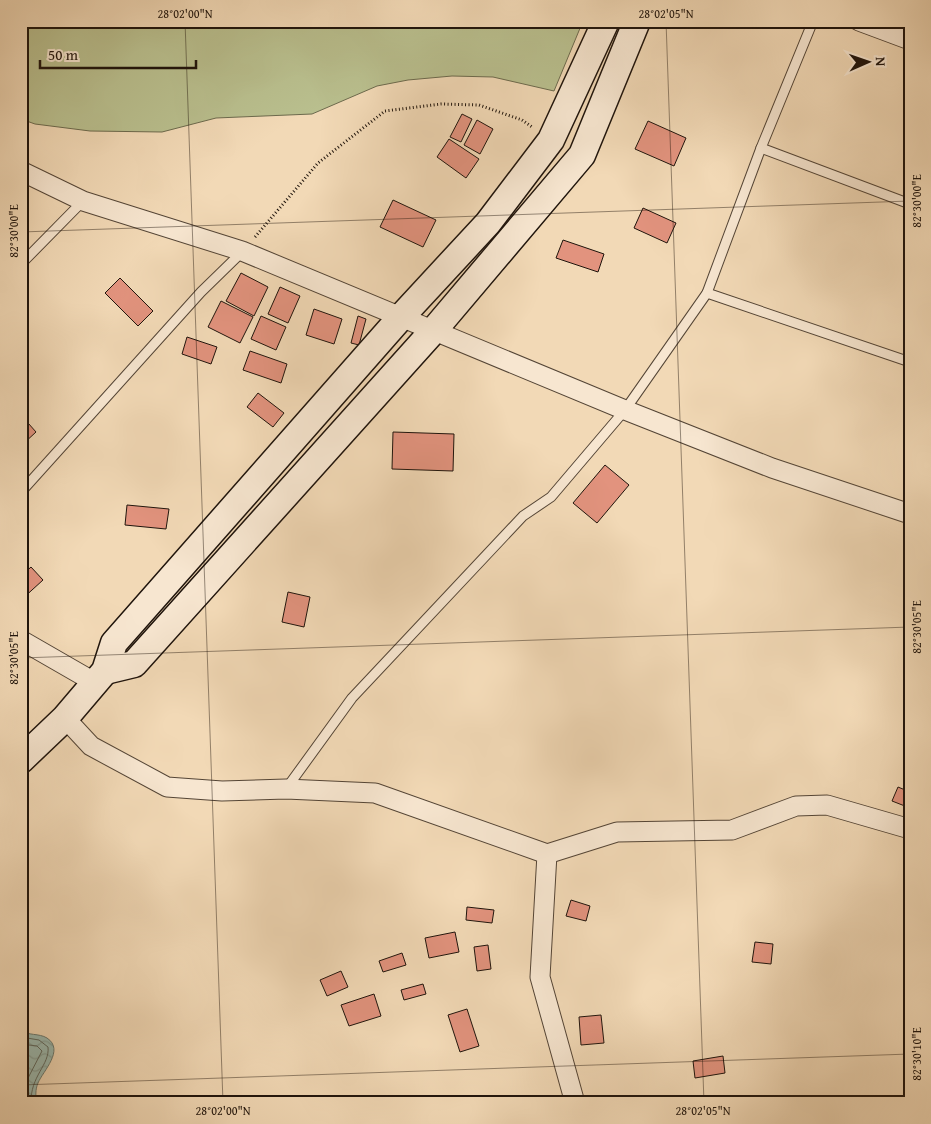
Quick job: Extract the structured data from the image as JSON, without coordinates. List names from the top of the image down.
{
  "scale_bar": "50 m",
  "north": "right",
  "coordinates": [
    "28°02'00\"N",
    "28°02'05\"N",
    "82°30'00\"E",
    "82°30'05\"E",
    "82°30'10\"E"
  ]
}
